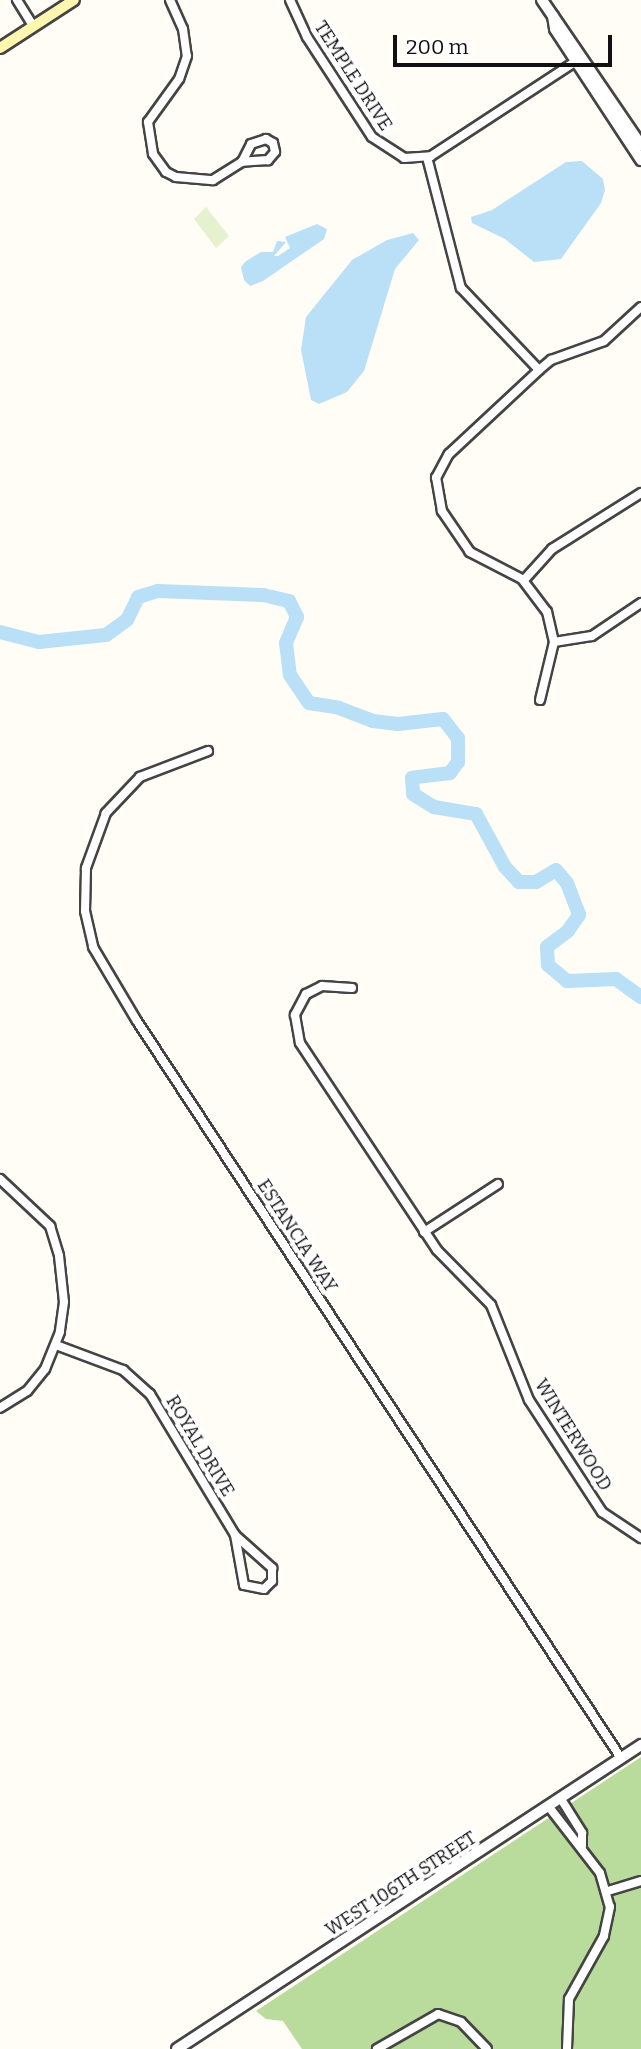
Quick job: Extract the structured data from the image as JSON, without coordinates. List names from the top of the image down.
{
  "streets": {
    "street": [
      "TEMPLE DRIVE",
      "ESTANCIA WAY",
      "WINTERWOOD",
      "ROYAL DRIVE",
      "WEST 106TH STREET"
    ]
  },
  "crossings": [
    ["ESTANCIA WAY", "WEST 106TH STREET"]
  ],
  "scale_bar": "200 m"
}
